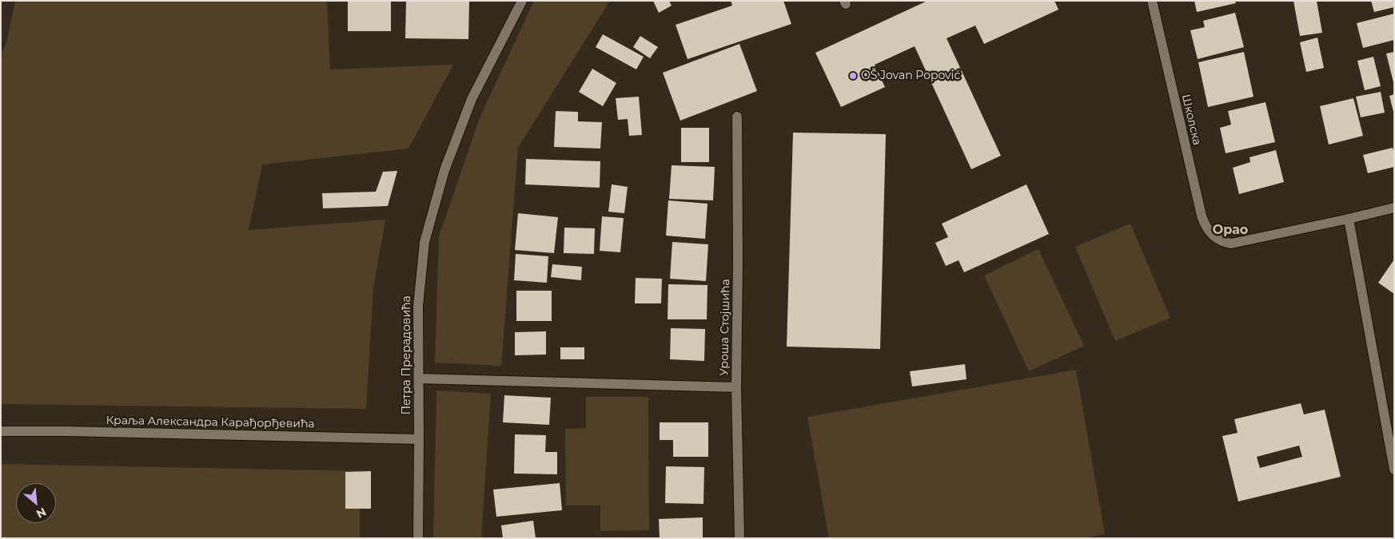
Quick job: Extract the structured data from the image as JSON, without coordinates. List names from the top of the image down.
{
  "streets": {
    "street": [
      "Школска",
      "Уроша Стојшића",
      "Петра Прерадовића",
      "Краља Александра Карађорђевића"
    ]
  },
  "crossings": [
    ["Петра Прерадовића", "Краља Александра Карађорђевића"]
  ],
  "districts": ["Орао"],
  "places": ["OŠ Jovan Popović"],
  "north": "bottom right"
}
